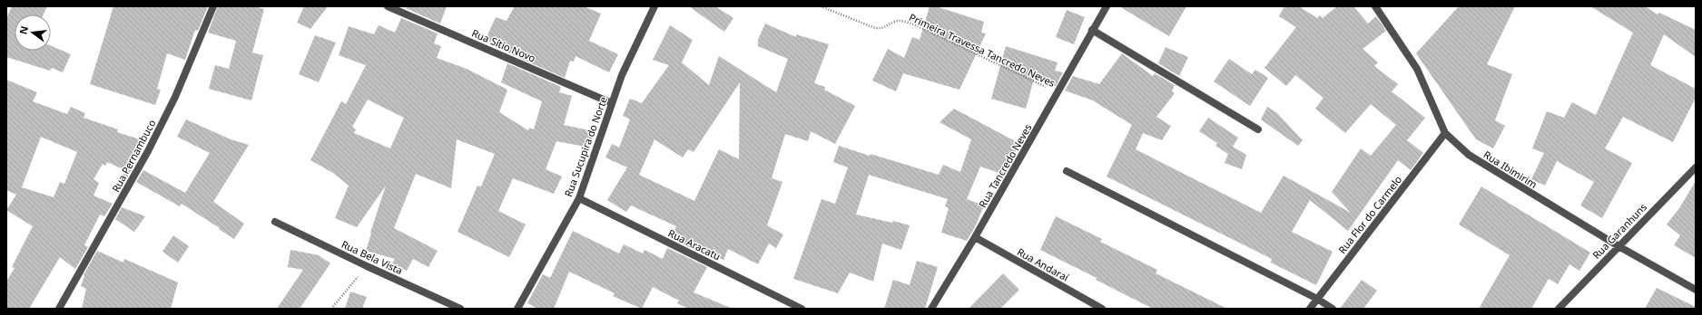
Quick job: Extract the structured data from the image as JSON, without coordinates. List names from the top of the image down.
{
  "streets": {
    "street": [
      "Rua Sítio Novo",
      "Rua Sucupira do Norte",
      "Rua Pernambuco",
      "Rua Tancredo Neves",
      "Rua Ibimirim",
      "Rua Flor do Carmelo",
      "Rua Garanhuns",
      "Rua Aracatu",
      "Rua Bela Vista",
      "Rua Andaraí"
    ],
    "path": ["Primeira Travessa Tancredo Neves"]
  },
  "crossings": [
    ["Rua Sítio Novo", "Rua Sucupira do Norte"],
    ["Primeira Travessa Tancredo Neves", "Rua Tancredo Neves"],
    ["Rua Sucupira do Norte", "Rua Aracatu"],
    ["Rua Tancredo Neves", "Rua Andaraí"],
    ["Rua Ibimirim", "Rua Flor do Carmelo"],
    ["Rua Ibimirim", "Rua Garanhuns"]
  ],
  "north": "left"
}
